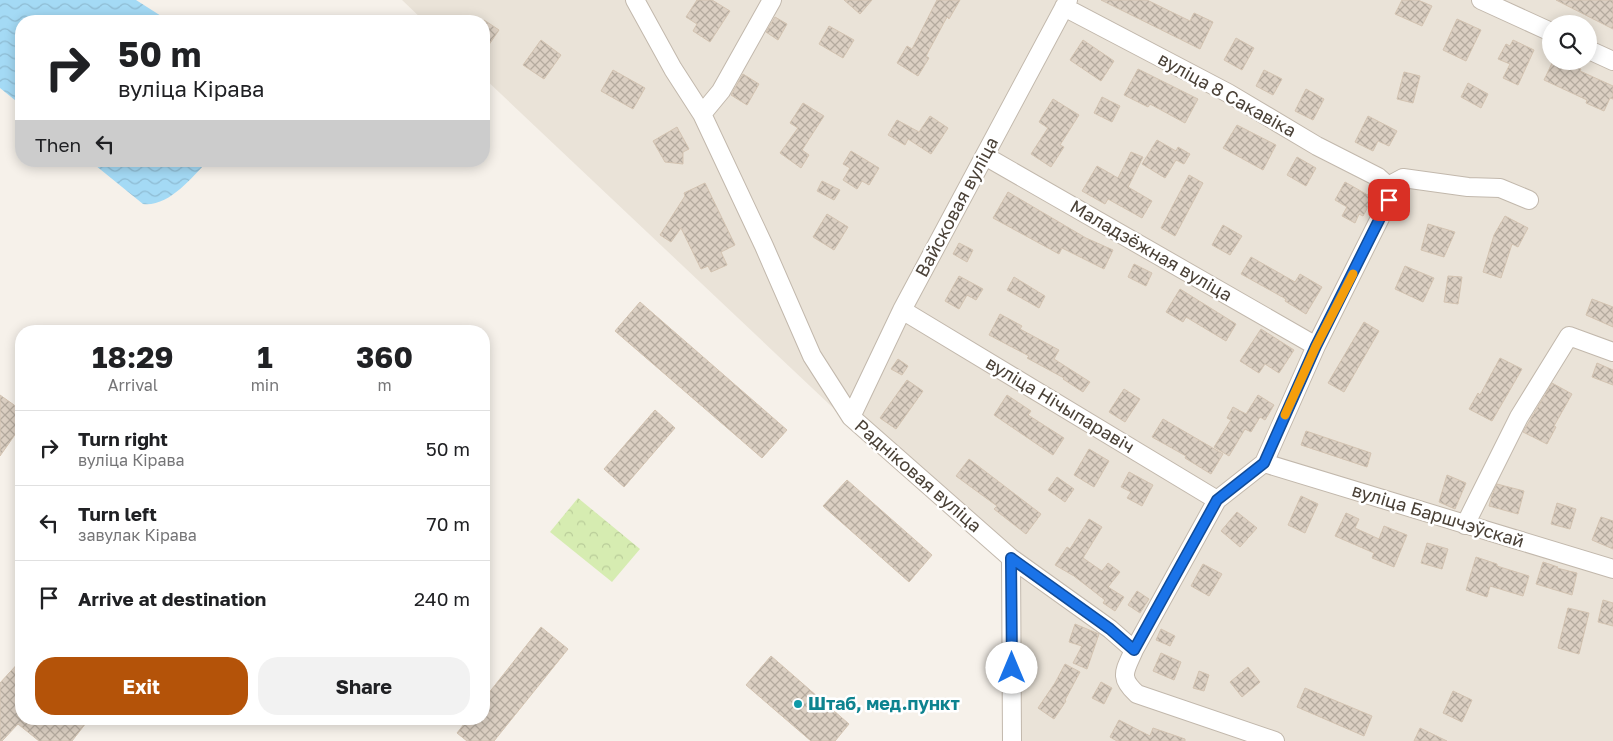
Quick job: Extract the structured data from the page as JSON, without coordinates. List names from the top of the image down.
{
  "streets": {
    "street": [
      "вуліца 8 Сакавіка",
      "Вайсковая вуліца",
      "Маладзёжная вуліца",
      "вуліца Нічыпаравіч",
      "Радніковая вуліца",
      "вуліца Баршчэўскай"
    ]
  },
  "crossings": [
    ["вуліца 8 Сакавіка", "Вайсковая вуліца"],
    ["Вайсковая вуліца", "Маладзёжная вуліца"],
    ["Вайсковая вуліца", "вуліца Нічыпаравіч"],
    ["Вайсковая вуліца", "Радніковая вуліца"]
  ],
  "places": ["Штаб, мeд.пункт"],
  "page": {
    "turn": ["50 m", "вуліца Кірава"],
    "then": "Then",
    "eta": [
      "18:29",
      "Arrival",
      "1",
      "min",
      "360",
      "m"
    ],
    "list": [
      {
        "name": "Turn right",
        "note": "вуліца Кірава",
        "value": "50 m"
      },
      {
        "name": "Turn left",
        "note": "завулак Кірава",
        "value": "70 m"
      },
      {
        "name": "Arrive at destination",
        "value": "240 m"
      }
    ],
    "buttons": ["Exit", "Share"]
  }
}
